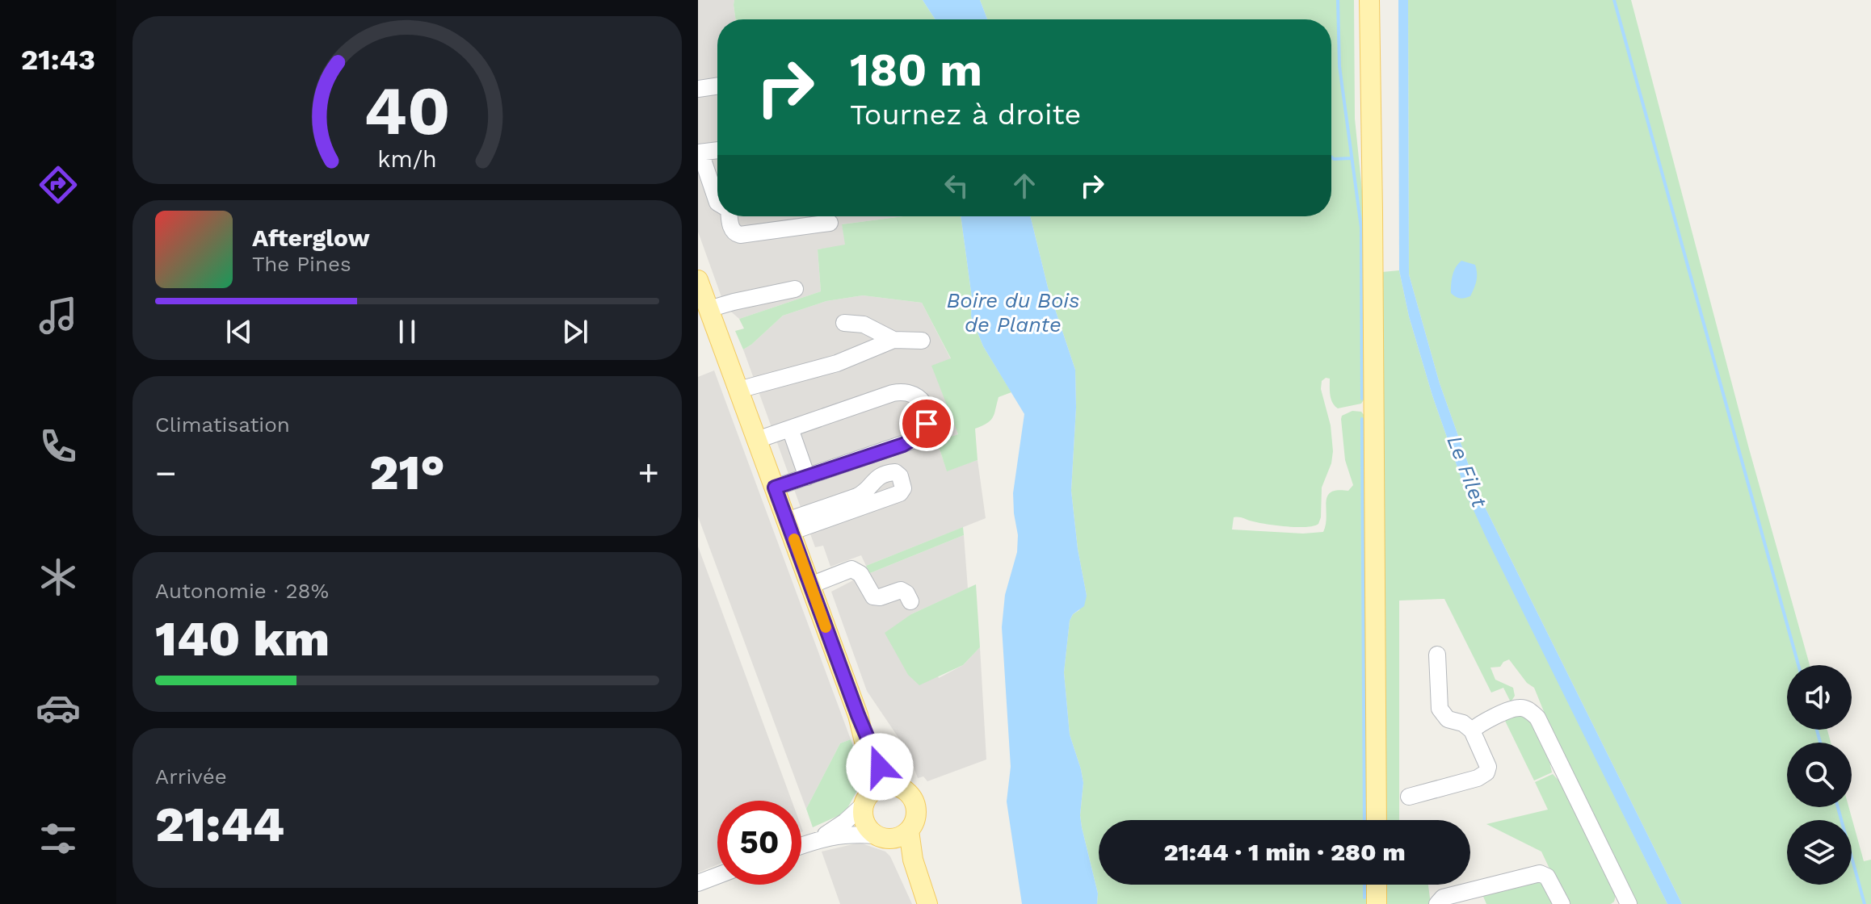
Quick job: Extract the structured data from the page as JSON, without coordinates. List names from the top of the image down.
{
  "water": ["Boire du Bois de Plante", "Le Filet"],
  "page": {
    "tabs": "21:43",
    "turn": ["180 m", "Tournez à droite"],
    "song": ["Afterglow", "The Pines"],
    "tile": [
      "Climatisation",
      ["Autonomie · 28%", "140 km"],
      ["Arrivée", "21:44"]
    ],
    "heat": ["−", "21°", "+"],
    "limit": "50",
    "trip": "21:44 · 1 min · 280 m",
    "gauge": ["40", "km/h"]
  }
}
